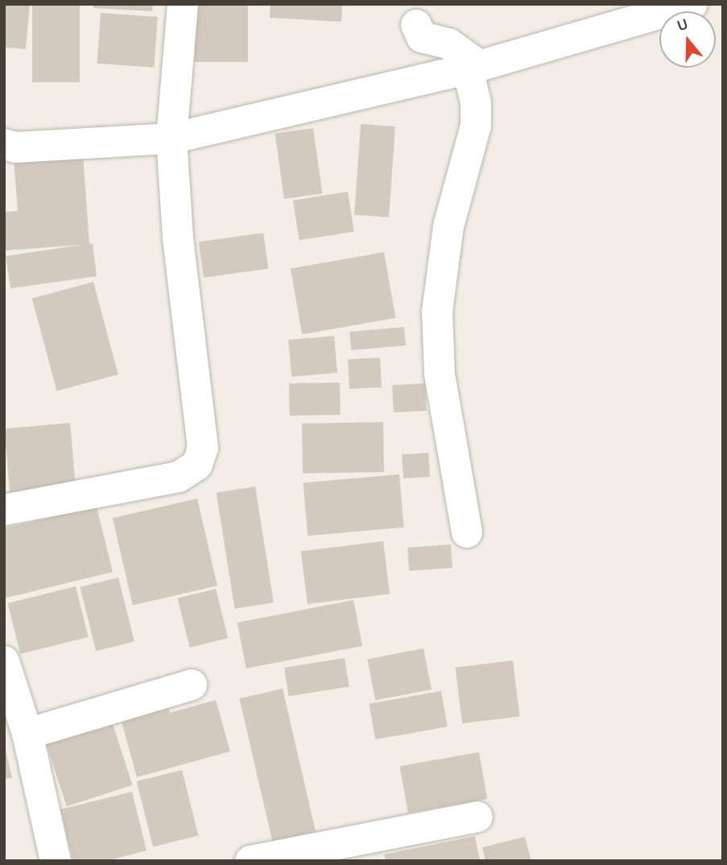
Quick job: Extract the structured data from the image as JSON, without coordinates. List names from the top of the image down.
{
  "north": "top"
}
